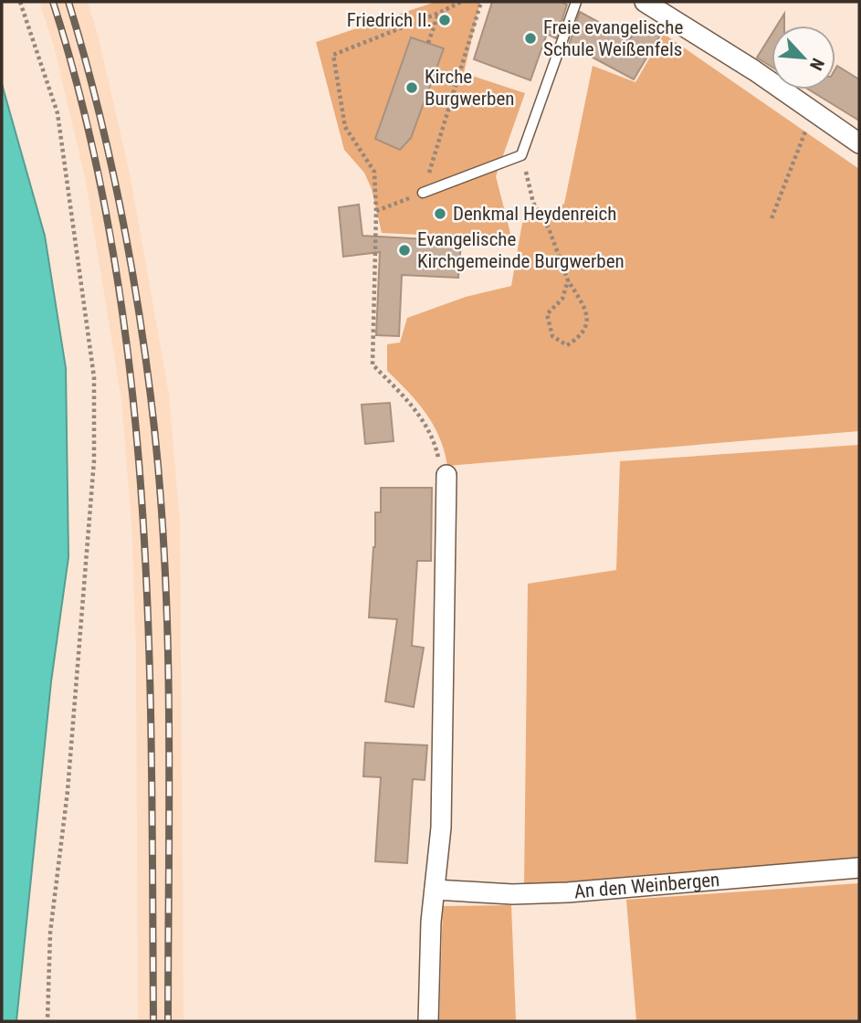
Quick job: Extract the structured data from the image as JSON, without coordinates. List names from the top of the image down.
{
  "streets": {
    "street": ["An den Weinbergen"]
  },
  "places": [
    "Friedrich II.",
    "Freie evangelische Schule Weißenfels",
    "Kirche Burgwerben",
    "Denkmal Heydenreich",
    "Evangelische Kirchgemeinde Burgwerben"
  ],
  "north": "bottom right"
}
